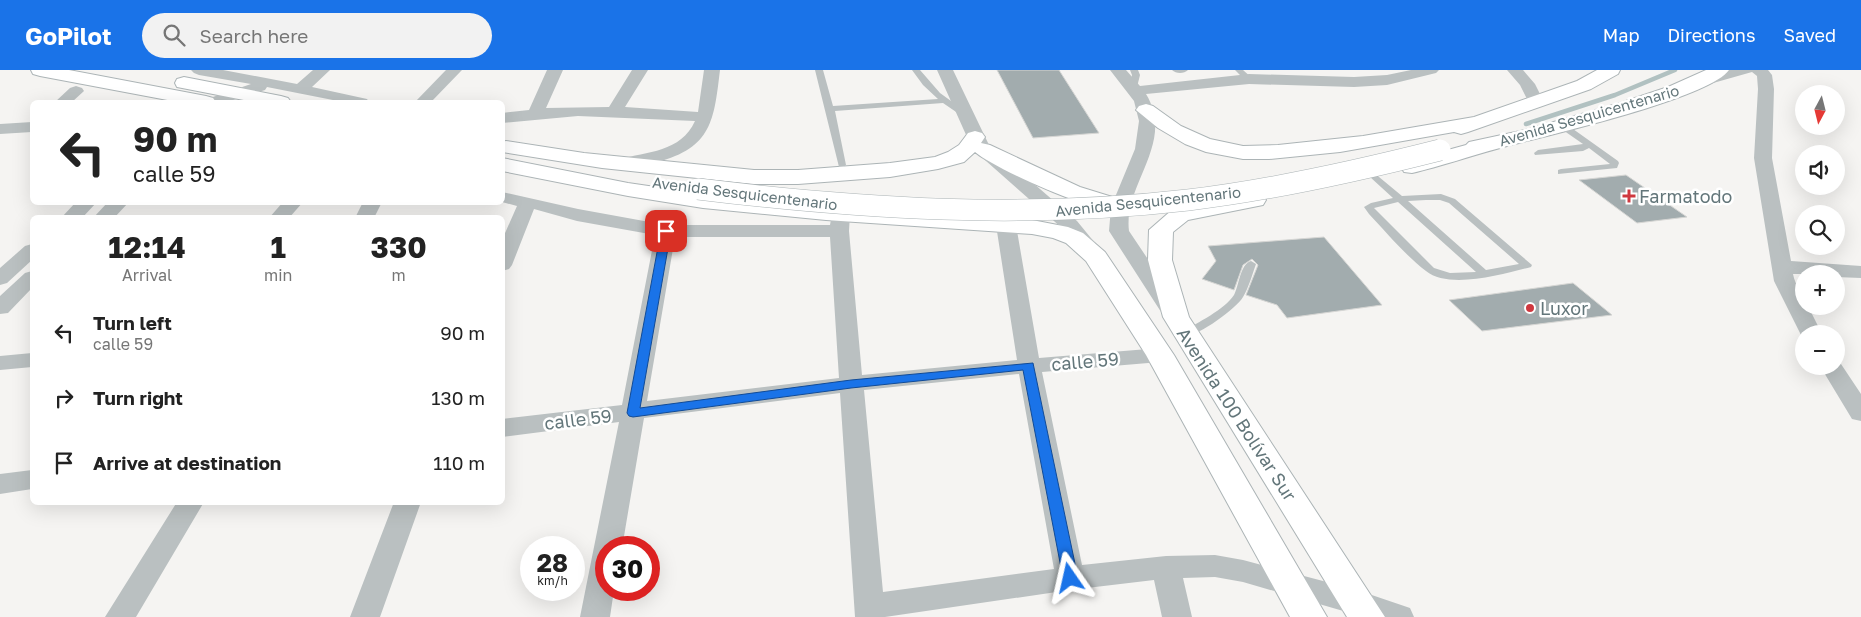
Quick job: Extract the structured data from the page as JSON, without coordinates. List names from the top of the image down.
{
  "streets": {
    "main road": ["Avenida Sesquicentenario", "Avenida 100 Bolívar Sur"],
    "street": ["calle 59"]
  },
  "crossings": [
    ["calle 59", "Avenida 100 Bolívar Sur"]
  ],
  "places": {
    "health": ["Farmatodo"],
    "other": ["Luxor"]
  },
  "north": "bottom",
  "page": {
    "header": "GoPilot",
    "search": "Search here",
    "nav": ["Map", "Directions", "Saved"],
    "map_buttons": ["+", "−"],
    "turn": ["90 m", "calle 59"],
    "eta": [
      "12:14",
      "Arrival",
      "1",
      "min",
      "330",
      "m"
    ],
    "list": [
      {
        "name": "Turn left",
        "note": "calle 59",
        "value": "90 m"
      },
      {
        "name": "Turn right",
        "value": "130 m"
      },
      {
        "name": "Arrive at destination",
        "value": "110 m"
      }
    ],
    "speed": "28 km/h",
    "limit": "30"
  }
}
